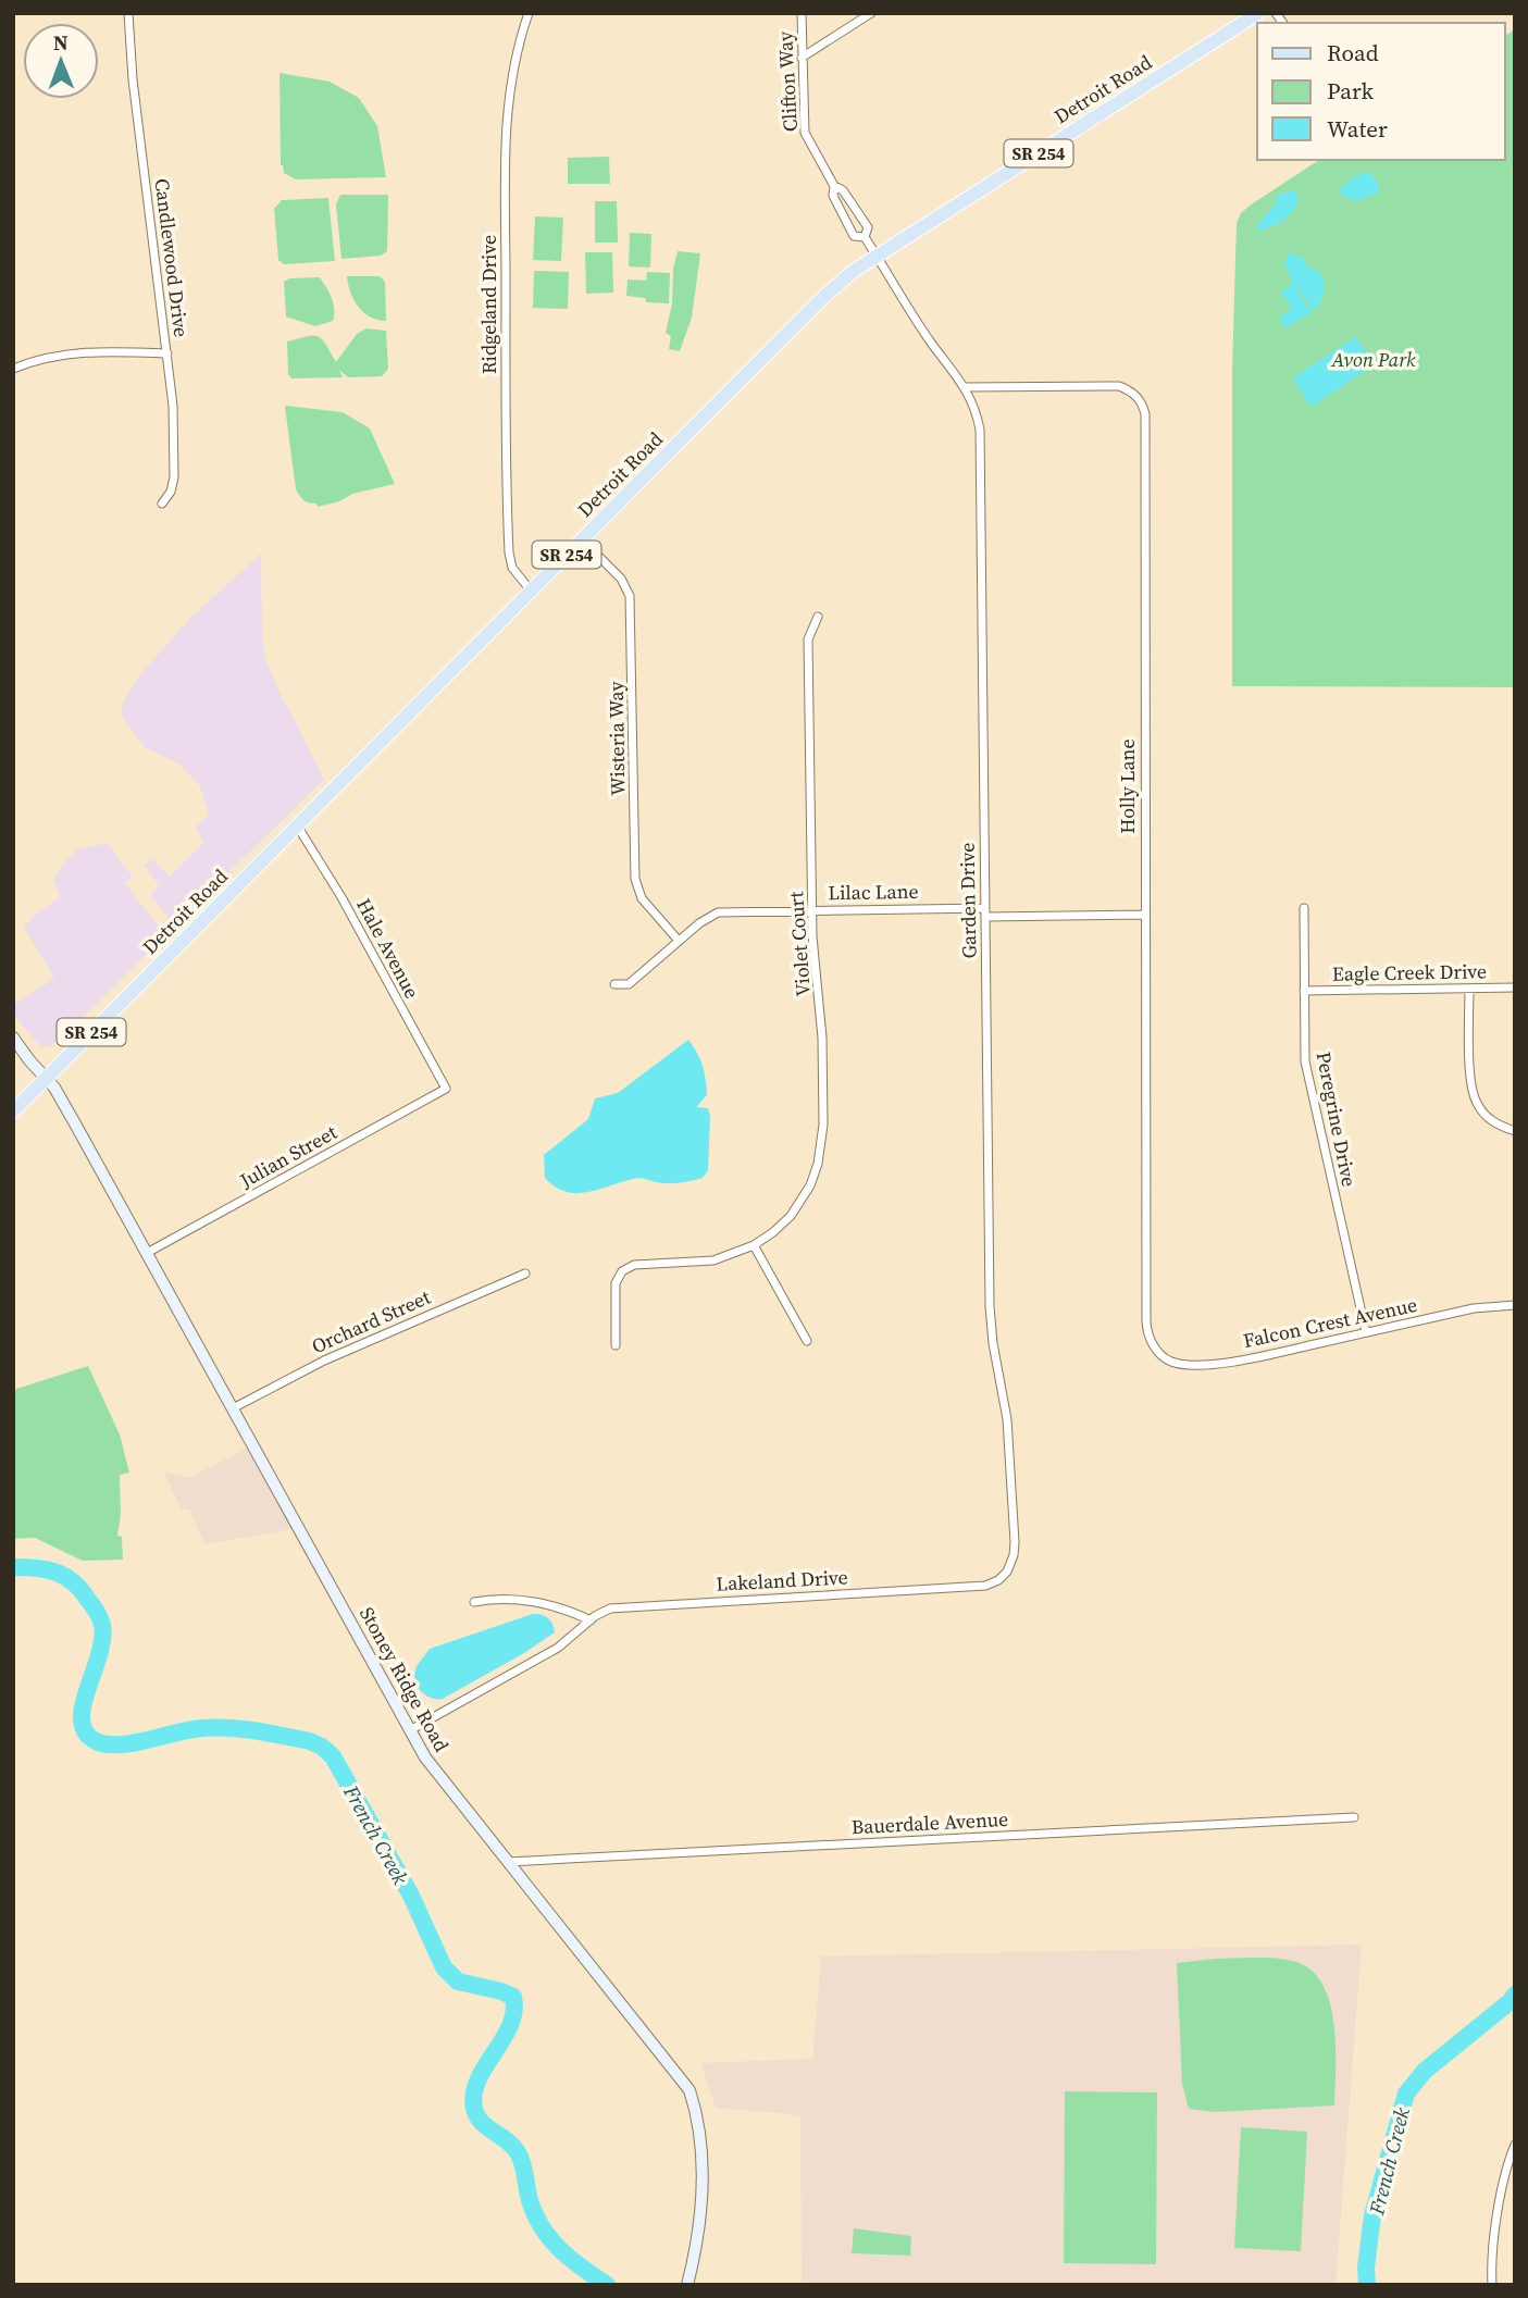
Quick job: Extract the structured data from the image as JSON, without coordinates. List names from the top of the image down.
{
  "streets": {
    "main road": ["Detroit Road", "SR 254"],
    "street": [
      "Clifton Way",
      "Candlewood Drive",
      "Ridgeland Drive",
      "Wisteria Way",
      "Holly Lane",
      "Lilac Lane",
      "Garden Drive",
      "Violet Court",
      "Hale Avenue",
      "Eagle Creek Drive",
      "Peregrine Drive",
      "Julian Street",
      "Orchard Street",
      "Falcon Crest Avenue",
      "Lakeland Drive",
      "Stoney Ridge Road",
      "Bauerdale Avenue"
    ]
  },
  "crossings": [
    ["Clifton Way", "Detroit Road"],
    ["Clifton Way", "Garden Drive"],
    ["Detroit Road", "Ridgeland Drive"],
    ["Detroit Road", "Wisteria Way"],
    ["Detroit Road", "Garden Drive"],
    ["Detroit Road", "Hale Avenue"],
    ["Detroit Road", "Stoney Ridge Road"],
    ["Wisteria Way", "Lilac Lane"],
    ["Holly Lane", "Lilac Lane"],
    ["Holly Lane", "Garden Drive"],
    ["Holly Lane", "Falcon Crest Avenue"],
    ["Lilac Lane", "Garden Drive"],
    ["Lilac Lane", "Violet Court"],
    ["Garden Drive", "Lakeland Drive"],
    ["Hale Avenue", "Julian Street"],
    ["Eagle Creek Drive", "Peregrine Drive"],
    ["Peregrine Drive", "Falcon Crest Avenue"],
    ["Julian Street", "Stoney Ridge Road"],
    ["Orchard Street", "Stoney Ridge Road"],
    ["Lakeland Drive", "Stoney Ridge Road"],
    ["Stoney Ridge Road", "Bauerdale Avenue"]
  ],
  "water": ["French Creek"],
  "parks": ["Avon Park"],
  "legend": ["Road", "Park", "Water"],
  "north": "top"
}
